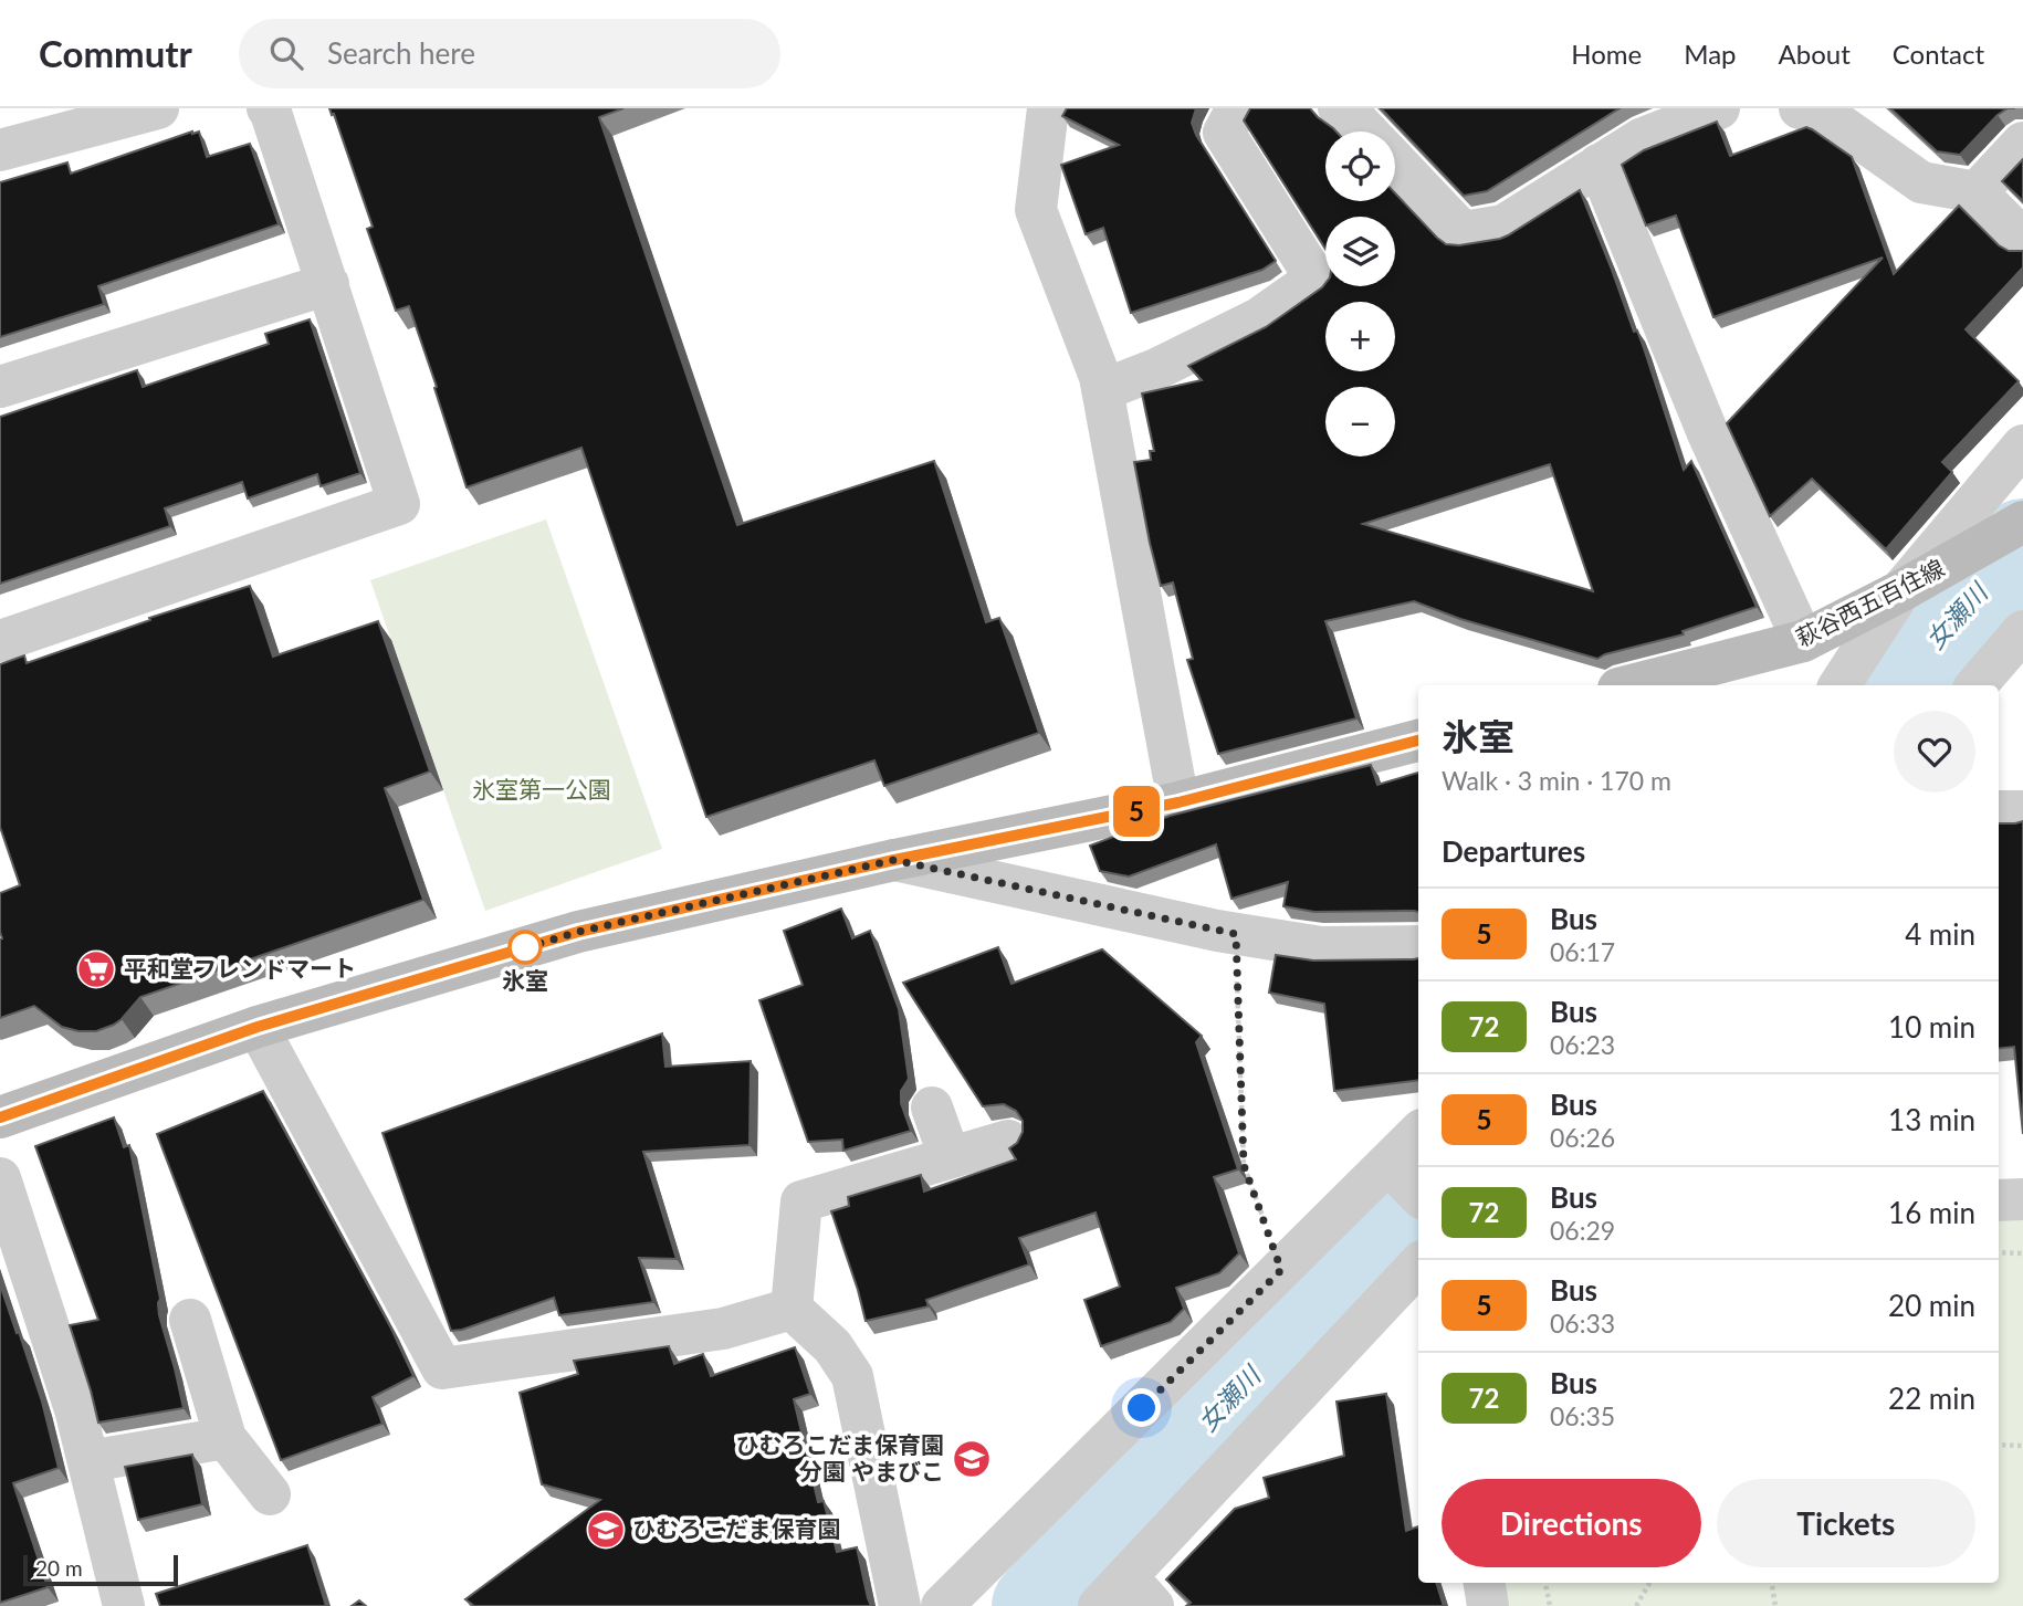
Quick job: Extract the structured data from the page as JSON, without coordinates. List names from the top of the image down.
{
  "streets": {
    "main road": ["萩谷西五百住線"]
  },
  "water": ["女瀬川"],
  "parks": ["氷室第一公園"],
  "places": {
    "other": ["氷室"],
    "supermarket": ["平和堂フレンドマート"],
    "school or university": ["ひむろこだま保育園 分園 やまびこ", "ひむろこだま保育園"]
  },
  "lines": ["bus line 5"],
  "scale_bar": "20 m",
  "page": {
    "header": "Commutr",
    "search": "Search here",
    "nav": [
      "Home",
      "Map",
      "About",
      "Contact"
    ],
    "on_map": "5",
    "map_buttons": ["+", "−"],
    "heading": [
      ["氷室", "Walk · 3 min · 170 m"],
      "Departures"
    ],
    "list": [
      {
        "mark": "5",
        "name": "Bus",
        "note": "06:17",
        "value": "4 min"
      },
      {
        "mark": "72",
        "name": "Bus",
        "note": "06:23",
        "value": "10 min"
      },
      {
        "mark": "5",
        "name": "Bus",
        "note": "06:26",
        "value": "13 min"
      },
      {
        "mark": "72",
        "name": "Bus",
        "note": "06:29",
        "value": "16 min"
      },
      {
        "mark": "5",
        "name": "Bus",
        "note": "06:33",
        "value": "20 min"
      },
      {
        "mark": "72",
        "name": "Bus",
        "note": "06:35",
        "value": "22 min"
      }
    ],
    "buttons": ["Directions", "Tickets"],
    "scale": "20 m"
  }
}
